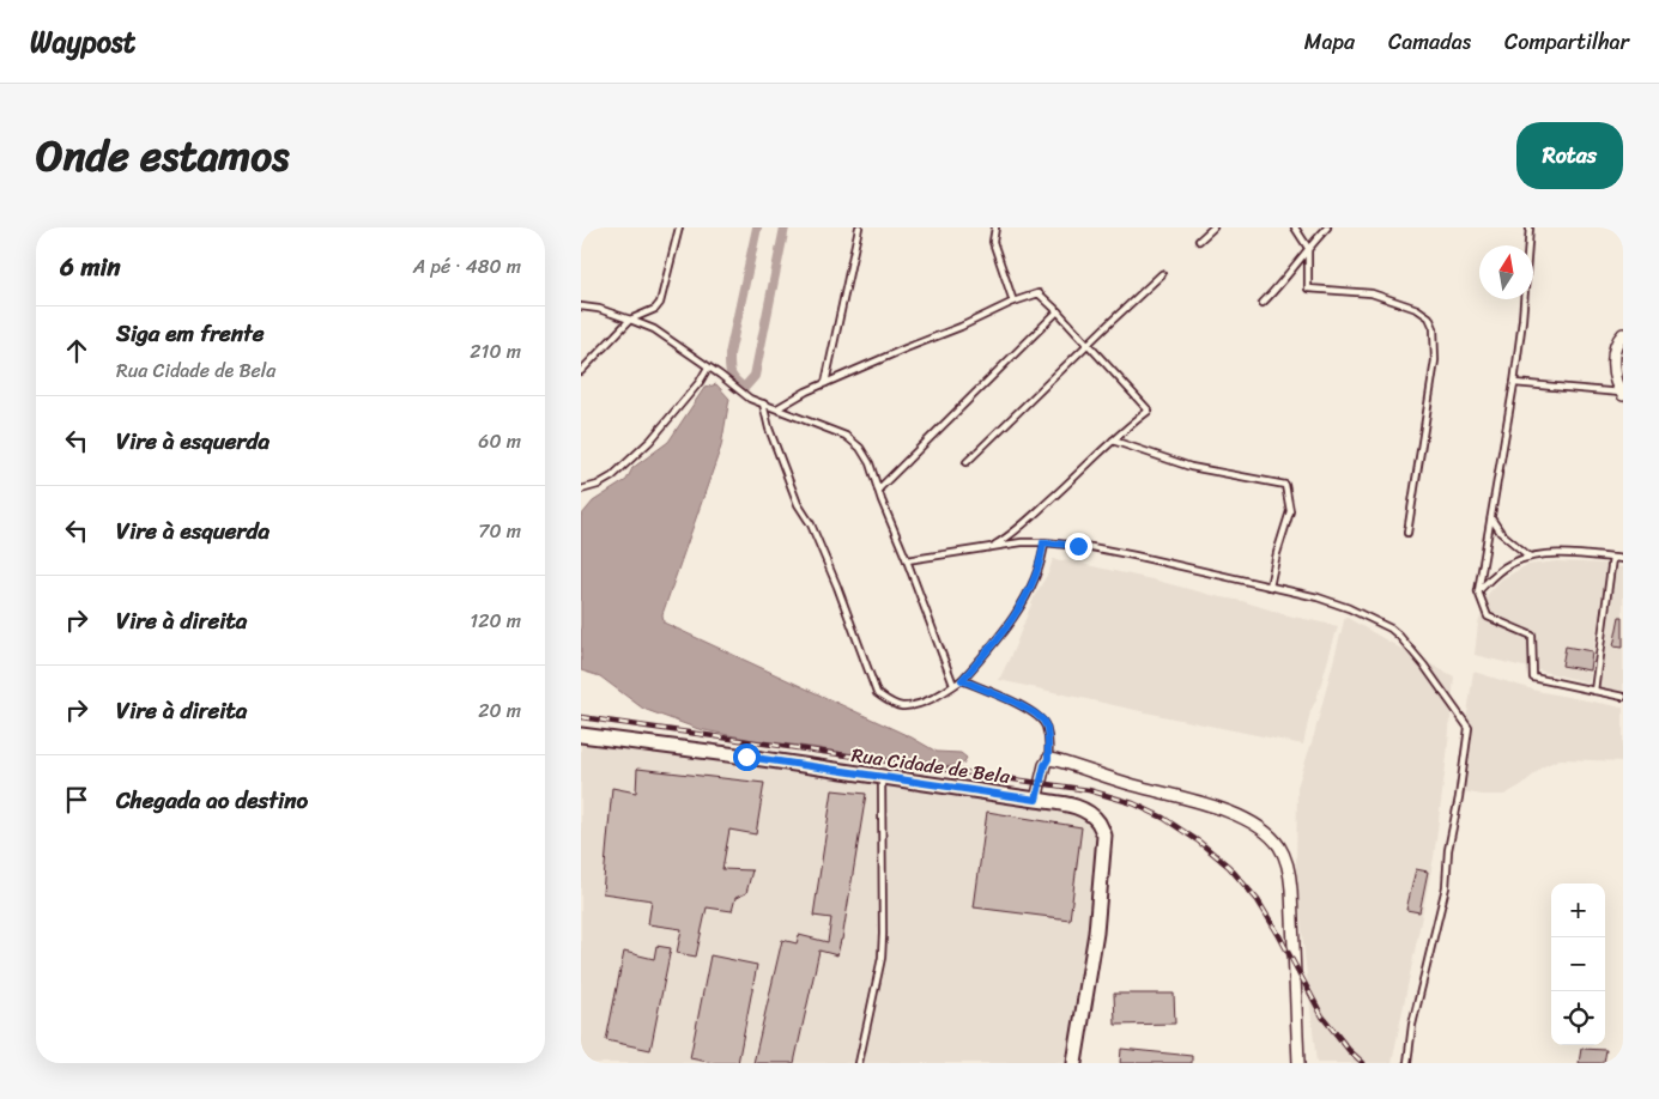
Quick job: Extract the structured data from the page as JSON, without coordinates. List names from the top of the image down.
{
  "streets": {
    "street": ["Rua Cidade de Bela"]
  },
  "north": "top",
  "page": {
    "header": "Waypost",
    "nav": ["Mapa", "Camadas", "Compartilhar"],
    "title": "Onde estamos",
    "buttons": "Rotas",
    "heading": ["6 min", "A pé · 480 m"],
    "list": [
      ["Siga em frente", "Rua Cidade de Bela", "210 m"],
      ["Vire à esquerda", "60 m"],
      ["Vire à esquerda", "70 m"],
      ["Vire à direita", "120 m"],
      ["Vire à direita", "20 m"],
      "Chegada ao destino"
    ],
    "map_buttons": ["+", "−"]
  }
}
